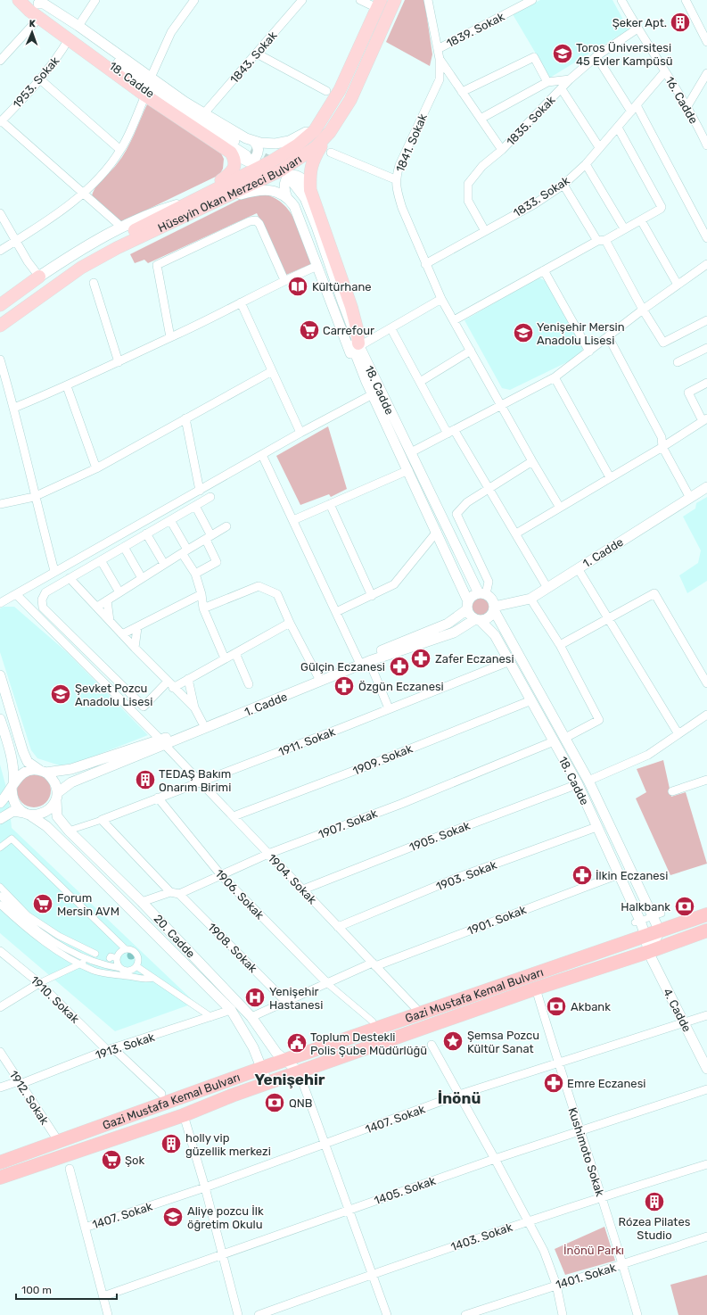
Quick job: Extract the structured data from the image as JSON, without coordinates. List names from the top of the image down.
{
  "streets": {
    "highway": ["Gazi Mustafa Kemal Bulvarı"],
    "main road": ["Hüseyin Okan Merzeci Bulvarı"],
    "street": [
      "1839. Sokak",
      "1843. Sokak",
      "18. Cadde",
      "1953. Sokak",
      "16. Cadde",
      "1835. Sokak",
      "1841. Sokak",
      "1833. Sokak",
      "1. Cadde",
      "1911. Sokak",
      "1909. Sokak",
      "1907. Sokak",
      "1905. Sokak",
      "1903. Sokak",
      "1904. Sokak",
      "1906. Sokak",
      "1901. Sokak",
      "20. Cadde",
      "1908. Sokak",
      "1910. Sokak",
      "4. Cadde",
      "1913. Sokak",
      "1912. Sokak",
      "1407. Sokak",
      "Kushimoto Sokak",
      "1405. Sokak",
      "1403. Sokak",
      "1401. Sokak"
    ]
  },
  "crossings": [
    ["1839. Sokak", "1841. Sokak"],
    ["18. Cadde", "1. Cadde"],
    ["18. Cadde", "1911. Sokak"],
    ["18. Cadde", "1909. Sokak"],
    ["18. Cadde", "1907. Sokak"],
    ["18. Cadde", "1905. Sokak"],
    ["18. Cadde", "1903. Sokak"],
    ["18. Cadde", "1901. Sokak"],
    ["18. Cadde", "Gazi Mustafa Kemal Bulvarı"],
    ["18. Cadde", "4. Cadde"],
    ["16. Cadde", "1835. Sokak"],
    ["16. Cadde", "1833. Sokak"],
    ["1835. Sokak", "1833. Sokak"],
    ["1841. Sokak", "1833. Sokak"],
    ["1. Cadde", "1904. Sokak"],
    ["1. Cadde", "20. Cadde"],
    ["1911. Sokak", "1904. Sokak"],
    ["1911. Sokak", "1906. Sokak"],
    ["1909. Sokak", "1904. Sokak"],
    ["1907. Sokak", "1904. Sokak"],
    ["1907. Sokak", "1906. Sokak"],
    ["1907. Sokak", "1908. Sokak"],
    ["1905. Sokak", "1904. Sokak"],
    ["1903. Sokak", "1904. Sokak"],
    ["1904. Sokak", "1901. Sokak"],
    ["1904. Sokak", "Gazi Mustafa Kemal Bulvarı"],
    ["1906. Sokak", "1901. Sokak"],
    ["1901. Sokak", "20. Cadde"],
    ["1901. Sokak", "1908. Sokak"],
    ["20. Cadde", "Gazi Mustafa Kemal Bulvarı"],
    ["20. Cadde", "1913. Sokak"],
    ["Gazi Mustafa Kemal Bulvarı", "4. Cadde"],
    ["Gazi Mustafa Kemal Bulvarı", "1912. Sokak"],
    ["Gazi Mustafa Kemal Bulvarı", "Kushimoto Sokak"],
    ["1910. Sokak", "1913. Sokak"],
    ["4. Cadde", "1407. Sokak"],
    ["1913. Sokak", "1912. Sokak"],
    ["1407. Sokak", "Kushimoto Sokak"],
    ["Kushimoto Sokak", "1405. Sokak"],
    ["Kushimoto Sokak", "1403. Sokak"],
    ["Kushimoto Sokak", "1401. Sokak"]
  ],
  "districts": ["Yenişehir", "İnönü"],
  "parks": ["İnönü Parkı"],
  "places": {
    "building": [
      "Şeker Apt.",
      "TEDAŞ Bakım Onarım Birimi",
      "holly vip güzellik merkezi",
      "Rózea Pilates Studio"
    ],
    "school or university": [
      "Toros Üniversitesi 45 Evler Kampüsü",
      "Yenişehir Mersin Anadolu Lisesi",
      "Şevket Pozcu Anadolu Lisesi",
      "Aliye pozcu İlk öğretim Okulu"
    ],
    "library": ["Kültürhane"],
    "supermarket": ["Carrefour", "Forum Mersin AVM", "Şok"],
    "pharmacy": [
      "Zafer Eczanesi",
      "Gülçin Eczanesi",
      "Özgün Eczanesi",
      "İlkin Eczanesi",
      "Emre Eczanesi"
    ],
    "bank": ["Halkbank", "Akbank", "QNB"],
    "hospital": ["Yenişehir Hastanesi"],
    "place": ["Şemsa Pozcu Kültür Sanat"],
    "public building": ["Toplum Destekli Polis Şube Müdürlüğü"]
  },
  "scale_bar": "100 m",
  "north": "top"
}
